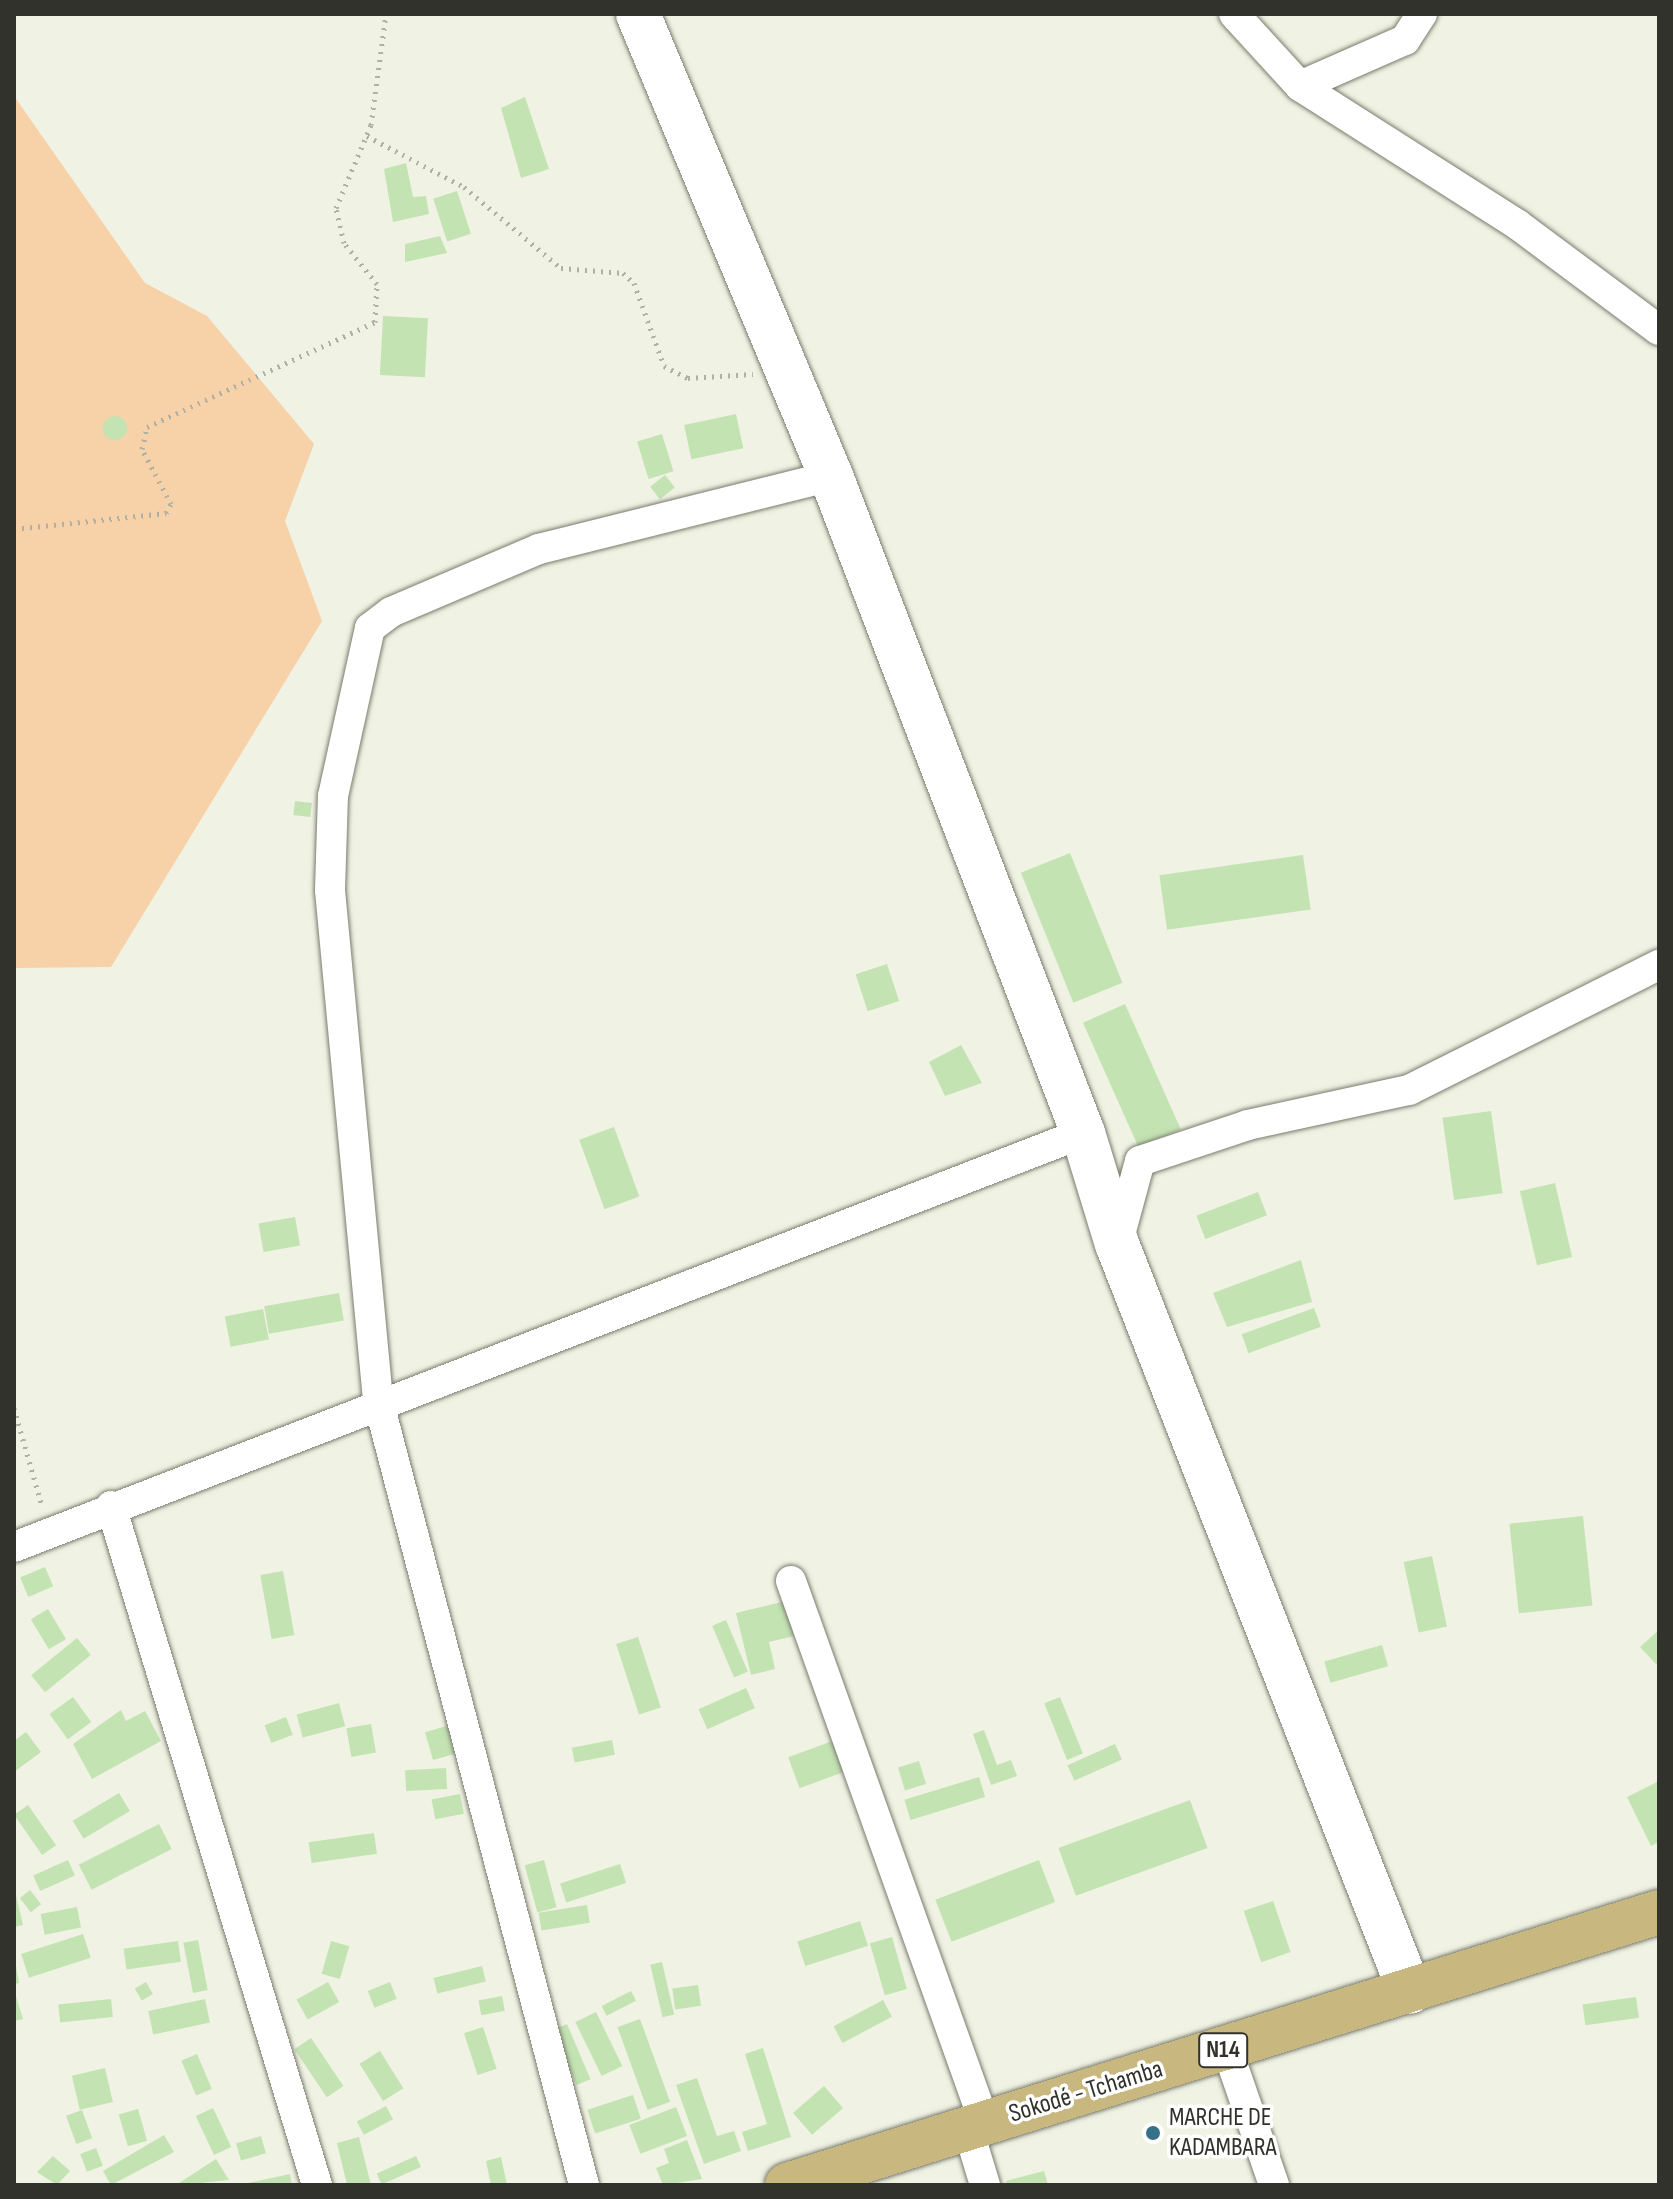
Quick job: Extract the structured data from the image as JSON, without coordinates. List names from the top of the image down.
{
  "streets": {
    "main road": ["N14", "Sokodé - Tchamba"]
  },
  "places": ["MARCHE DE KADAMBARA"]
}
